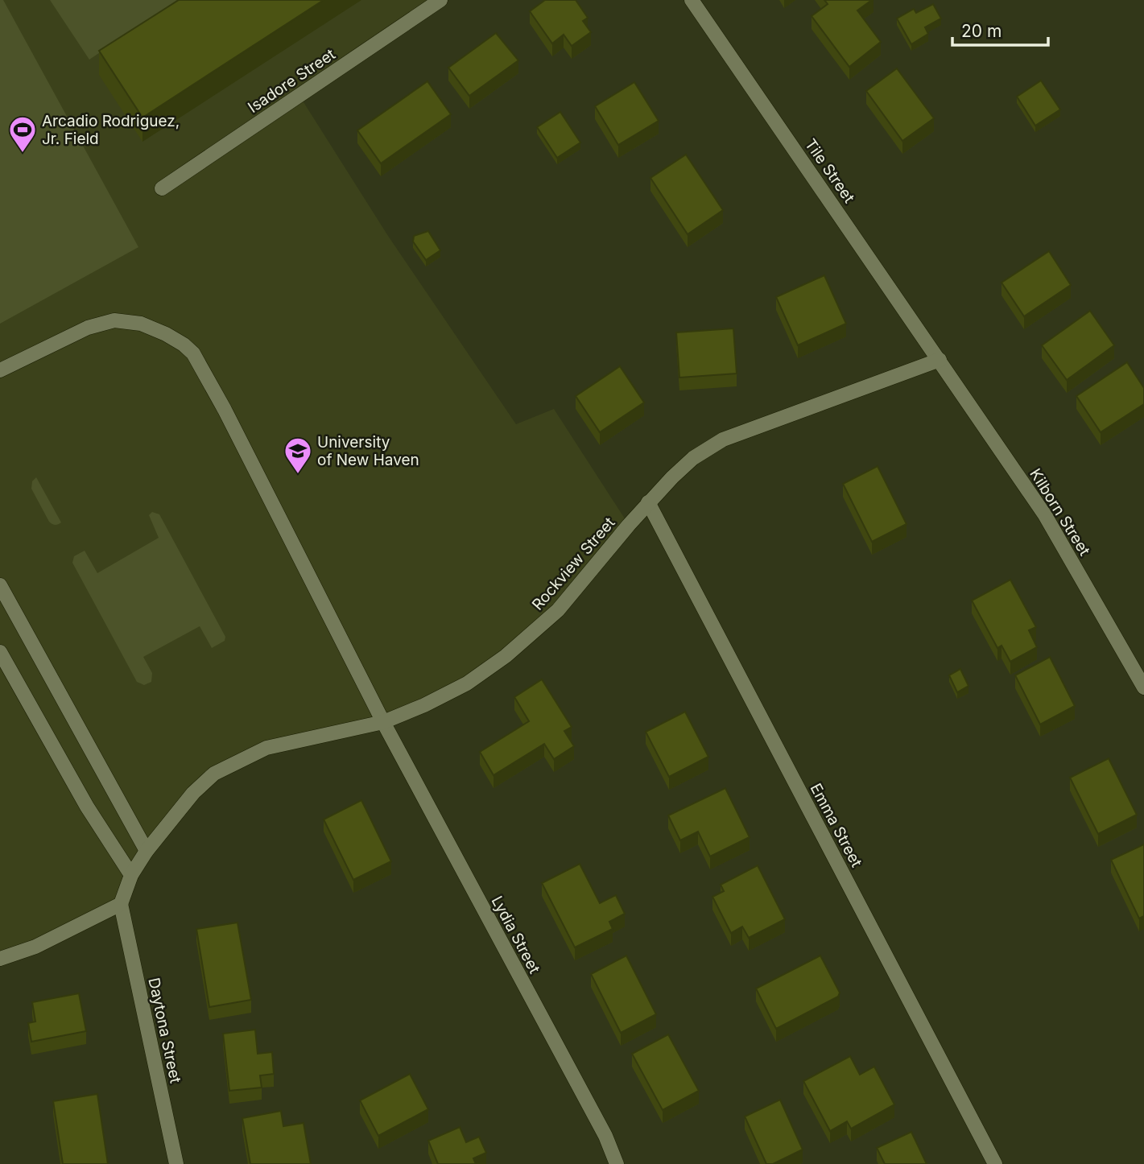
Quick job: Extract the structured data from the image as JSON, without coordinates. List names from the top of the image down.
{
  "streets": {
    "street": [
      "Isadore Street",
      "Tile Street",
      "Kilborn Street",
      "Rockview Street",
      "Emma Street",
      "Lydia Street",
      "Daytona Street"
    ]
  },
  "crossings": [
    ["Tile Street", "Kilborn Street"],
    ["Tile Street", "Rockview Street"],
    ["Kilborn Street", "Rockview Street"],
    ["Rockview Street", "Emma Street"],
    ["Rockview Street", "Lydia Street"],
    ["Rockview Street", "Daytona Street"]
  ],
  "places": {
    "sports": ["Arcadio Rodriguez, Jr. Field"],
    "school or university": ["University of New Haven"]
  },
  "scale_bar": "20 m"
}
